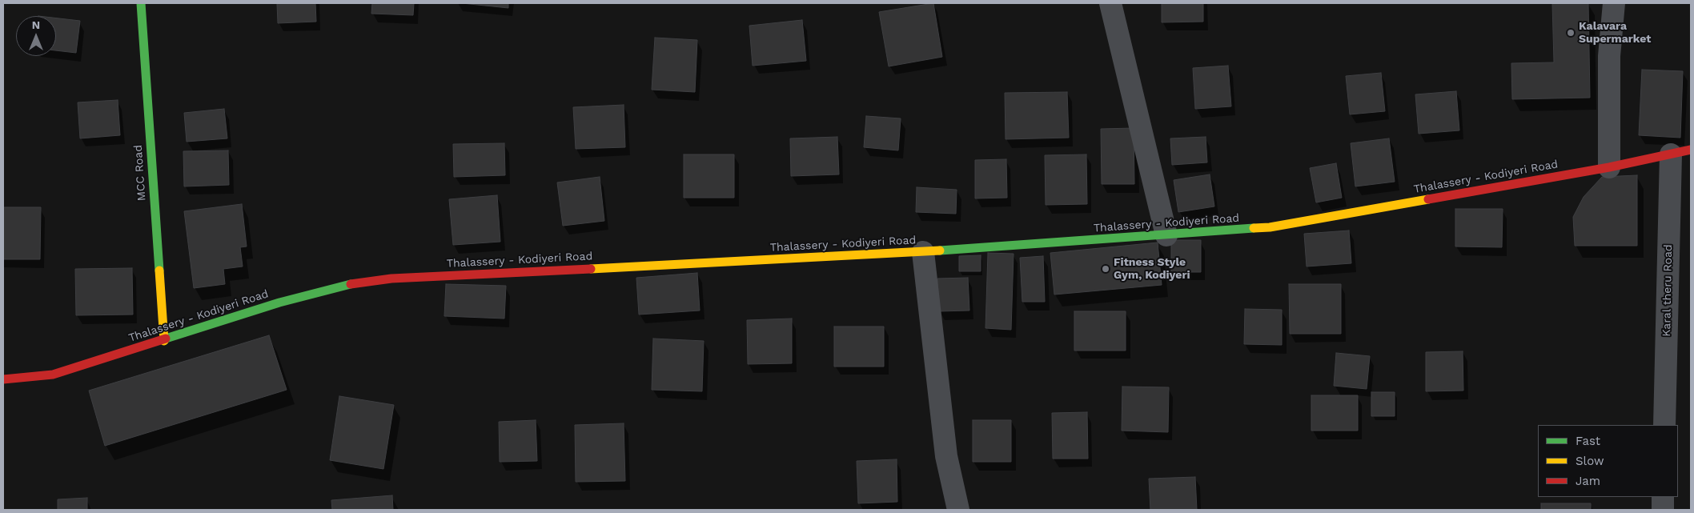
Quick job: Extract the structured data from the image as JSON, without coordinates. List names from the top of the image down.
{
  "streets": {
    "main road": ["MCC Road", "Thalassery - Kodiyeri Road"],
    "street": ["Karal theru Road"]
  },
  "crossings": [
    ["MCC Road", "Thalassery - Kodiyeri Road"],
    ["Thalassery - Kodiyeri Road", "Karal theru Road"]
  ],
  "places": ["Kalavara Supermarket", "Fitness Style Gym, Kodiyeri"],
  "legend": ["Fast", "Slow", "Jam"],
  "north": "top"
}
